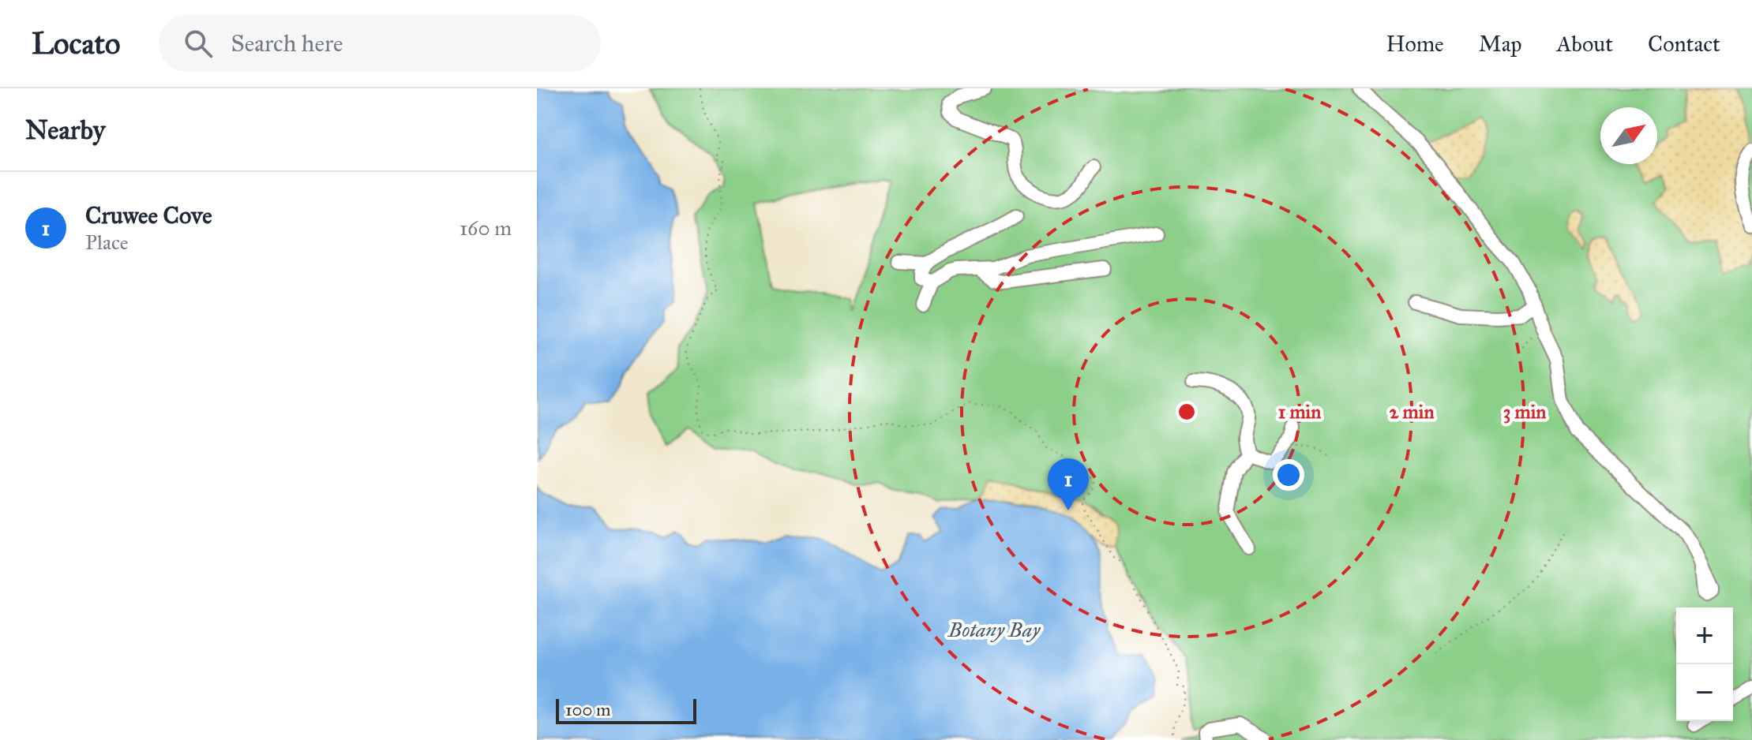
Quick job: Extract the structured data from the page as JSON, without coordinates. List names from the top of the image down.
{
  "water": ["Botany Bay"],
  "scale_bar": "100 m",
  "north": "top right",
  "page": {
    "header": "Locato",
    "search": "Search here",
    "nav": [
      "Home",
      "Map",
      "About",
      "Contact"
    ],
    "heading": "Nearby",
    "list": [
      {
        "mark": "1",
        "name": "Cruwee Cove",
        "note": "Place",
        "value": "160 m"
      }
    ],
    "pins": "1",
    "map_buttons": ["+", "−"],
    "scale": "100 m"
  },
  "rings": ["1 min", "2 min", "3 min"]
}
